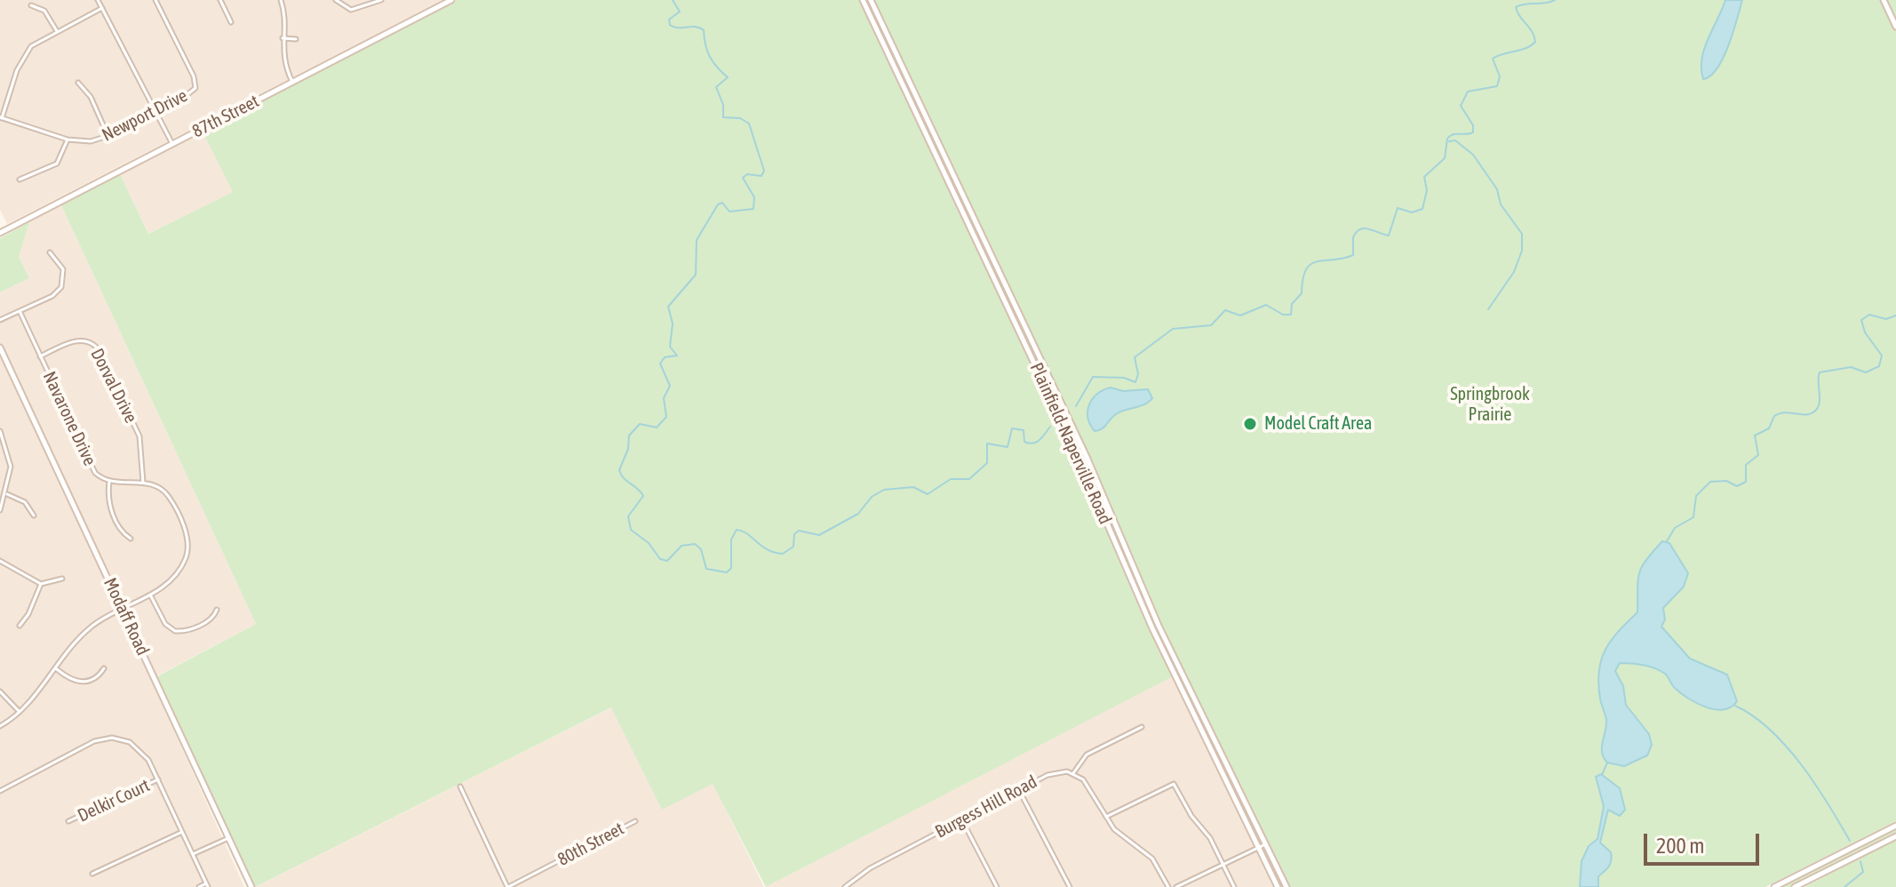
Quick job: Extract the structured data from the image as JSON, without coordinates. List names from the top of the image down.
{
  "streets": {
    "main road": ["87th Street", "Plainfield-Naperville Road", "Modaff Road"],
    "street": [
      "Newport Drive",
      "Dorval Drive",
      "Navarone Drive",
      "Delkir Court",
      "Burgess Hill Road",
      "80th Street"
    ]
  },
  "crossings": [
    ["Dorval Drive", "Navarone Drive"]
  ],
  "parks": ["Springbrook Prairie"],
  "places": ["Model Craft Area"],
  "scale_bar": "200 m"
}
